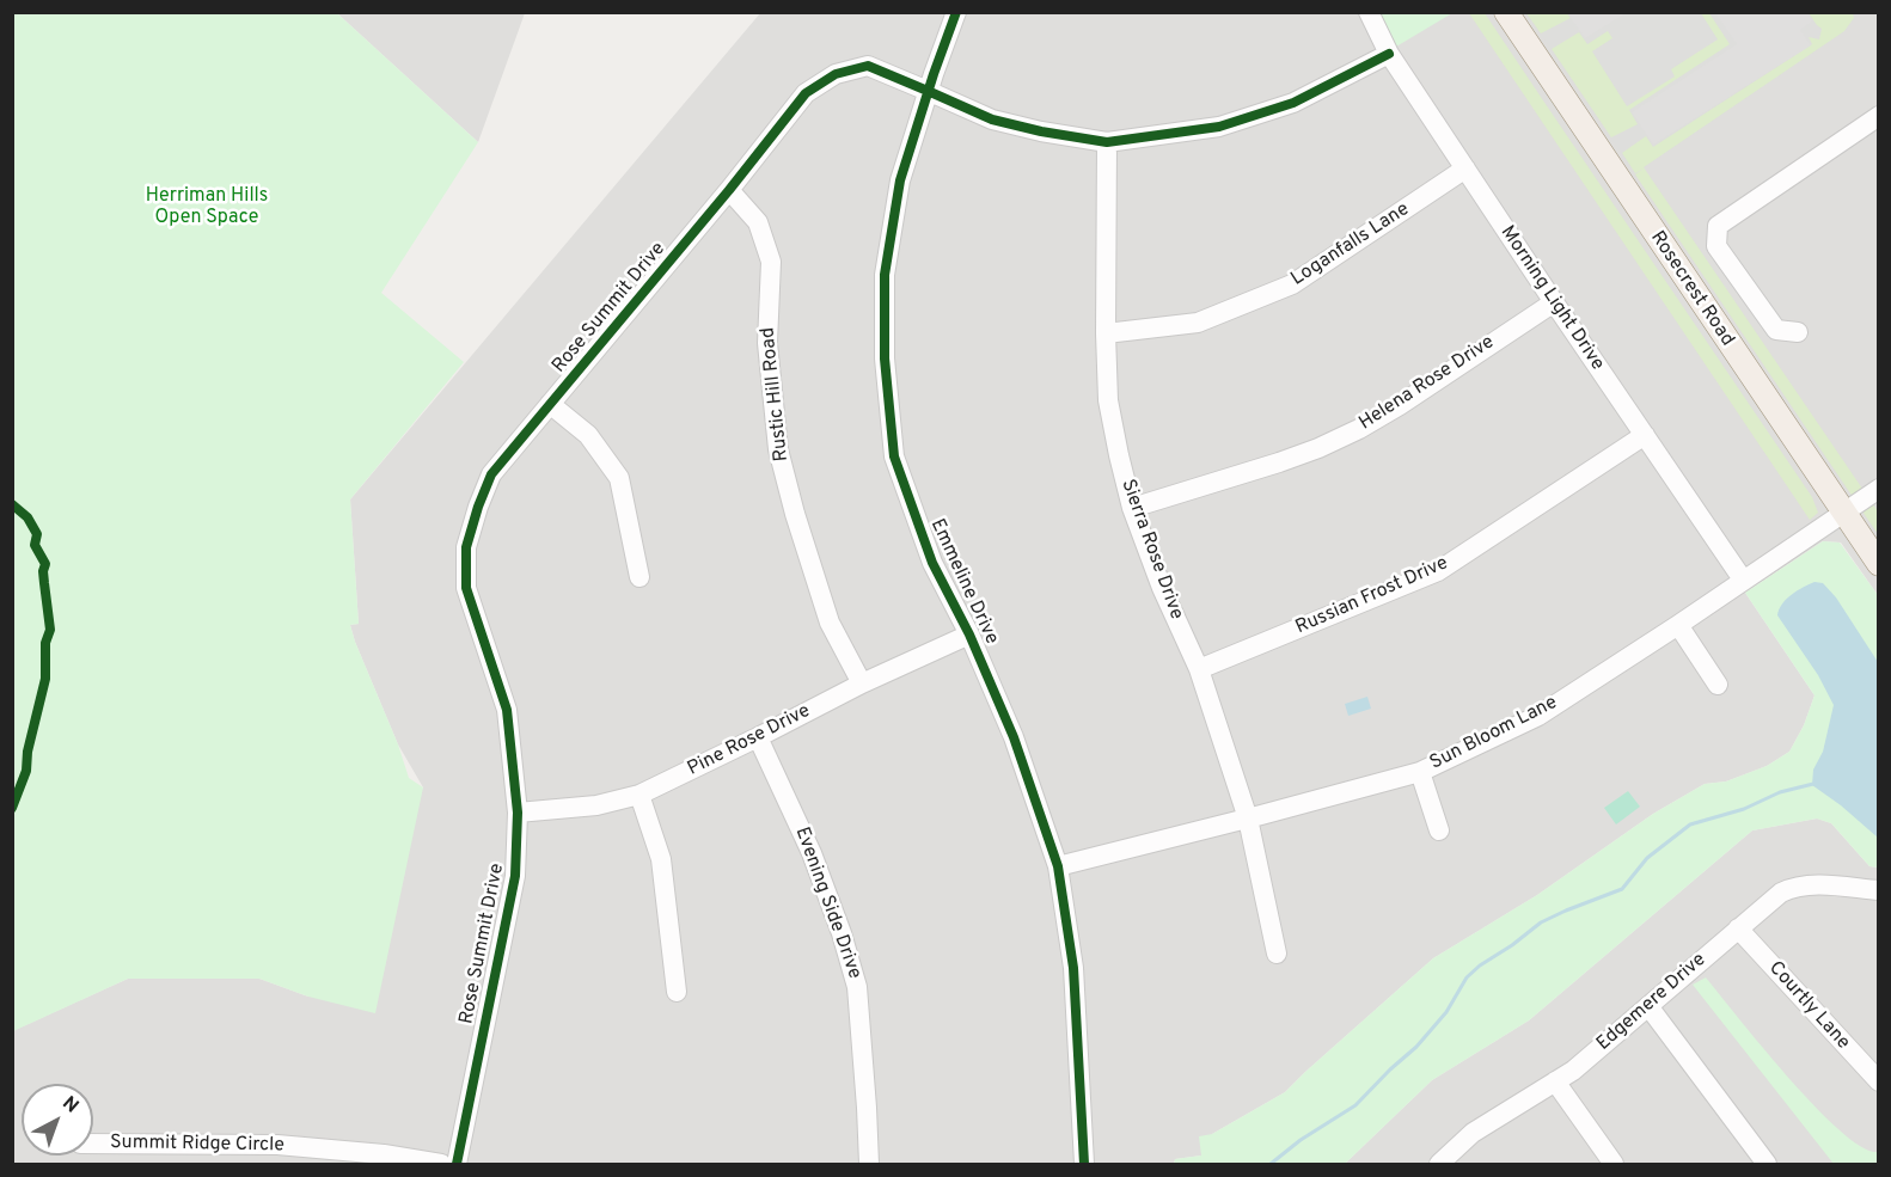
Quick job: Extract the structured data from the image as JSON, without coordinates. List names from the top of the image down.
{
  "streets": {
    "main road": ["Rosecrest Road"],
    "street": [
      "Loganfalls Lane",
      "Morning Light Drive",
      "Rose Summit Drive",
      "Helena Rose Drive",
      "Rustic Hill Road",
      "Sierra Rose Drive",
      "Emmeline Drive",
      "Russian Frost Drive",
      "Sun Bloom Lane",
      "Pine Rose Drive",
      "Evening Side Drive",
      "Edgemere Drive",
      "Courtly Lane",
      "Summit Ridge Circle"
    ]
  },
  "crossings": [
    ["Loganfalls Lane", "Morning Light Drive"],
    ["Loganfalls Lane", "Sierra Rose Drive"],
    ["Rosecrest Road", "Sun Bloom Lane"],
    ["Morning Light Drive", "Rose Summit Drive"],
    ["Morning Light Drive", "Helena Rose Drive"],
    ["Morning Light Drive", "Russian Frost Drive"],
    ["Morning Light Drive", "Sun Bloom Lane"],
    ["Rose Summit Drive", "Rustic Hill Road"],
    ["Rose Summit Drive", "Sierra Rose Drive"],
    ["Rose Summit Drive", "Emmeline Drive"],
    ["Rose Summit Drive", "Pine Rose Drive"],
    ["Helena Rose Drive", "Sierra Rose Drive"],
    ["Rustic Hill Road", "Pine Rose Drive"],
    ["Sierra Rose Drive", "Russian Frost Drive"],
    ["Sierra Rose Drive", "Sun Bloom Lane"],
    ["Emmeline Drive", "Sun Bloom Lane"],
    ["Emmeline Drive", "Pine Rose Drive"],
    ["Pine Rose Drive", "Evening Side Drive"],
    ["Edgemere Drive", "Courtly Lane"]
  ],
  "parks": ["Herriman Hills Open Space"],
  "north": "top right"
}
